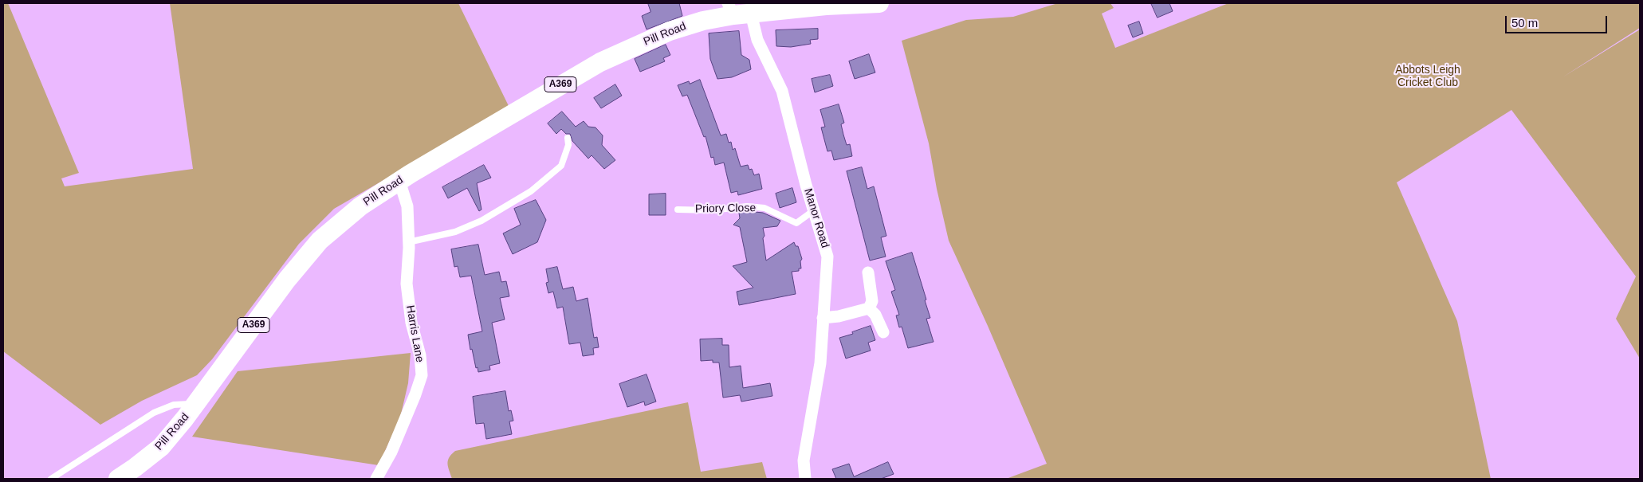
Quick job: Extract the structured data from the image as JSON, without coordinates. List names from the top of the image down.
{
  "streets": {
    "main road": ["Pill Road", "A369"],
    "street": ["Manor Road", "Harris Lane"],
    "lane": ["Priory Close"]
  },
  "crossings": [
    ["Pill Road", "A369"],
    ["Pill Road", "Manor Road"],
    ["Pill Road", "Harris Lane"],
    ["A369", "Manor Road"],
    ["Priory Close", "Manor Road"]
  ],
  "parks": ["Abbots Leigh Cricket Club"],
  "scale_bar": "50 m"
}
